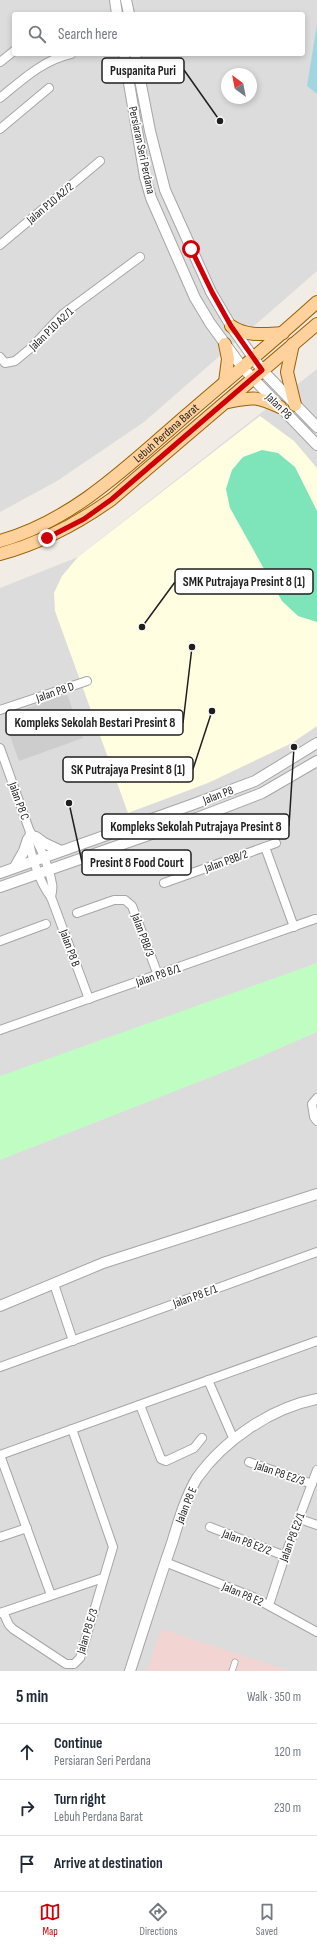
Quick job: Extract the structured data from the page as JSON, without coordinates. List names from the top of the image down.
{
  "streets": {
    "main road": ["Lebuh Perdana Barat"],
    "street": [
      "Persiaran Seri Perdana",
      "Jalan P10 A2/2",
      "Jalan P10 A2/1",
      "Jalan P8",
      "Jalan P8 D",
      "Jalan P8 C",
      "Jalan P8B/2",
      "Jalan P8B/3",
      "Jalan P8 B",
      "Jalan P8 B/1",
      "Jalan P8 E/1",
      "Jalan P8 E2/3",
      "Jalan P8 E",
      "Jalan P8 E2/1",
      "Jalan P8 E2/2",
      "Jalan P8 E2",
      "Jalan P8 E/3"
    ]
  },
  "crossings": [
    ["Persiaran Seri Perdana", "Jalan P8"],
    ["Persiaran Seri Perdana", "Lebuh Perdana Barat"],
    ["Jalan P8", "Lebuh Perdana Barat"],
    ["Jalan P8", "Jalan P8 C"],
    ["Jalan P8", "Jalan P8 B"],
    ["Jalan P8 C", "Jalan P8 B"],
    ["Jalan P8B/3", "Jalan P8 B/1"],
    ["Jalan P8 B", "Jalan P8 B/1"],
    ["Jalan P8 E2/3", "Jalan P8 E2/1"],
    ["Jalan P8 E", "Jalan P8 E2"],
    ["Jalan P8 E2/1", "Jalan P8 E2/2"],
    ["Jalan P8 E2/1", "Jalan P8 E2"]
  ],
  "places": [
    "Puspanita Puri",
    "SMK Putrajaya Presint 8 (1)",
    "Kompleks Sekolah Bestari Presint 8",
    "SK Putrajaya Presint 8 (1)",
    "Kompleks Sekolah Putrajaya Presint 8",
    "Presint 8 Food Court"
  ],
  "north": "top left",
  "page": {
    "search": "Search here",
    "heading": ["5 min", "Walk · 350 m"],
    "list": [
      ["Continue", "Persiaran Seri Perdana", "120 m"],
      ["Turn right", "Lebuh Perdana Barat", "230 m"],
      "Arrive at destination"
    ],
    "nav": ["Map", "Directions", "Saved"]
  }
}
